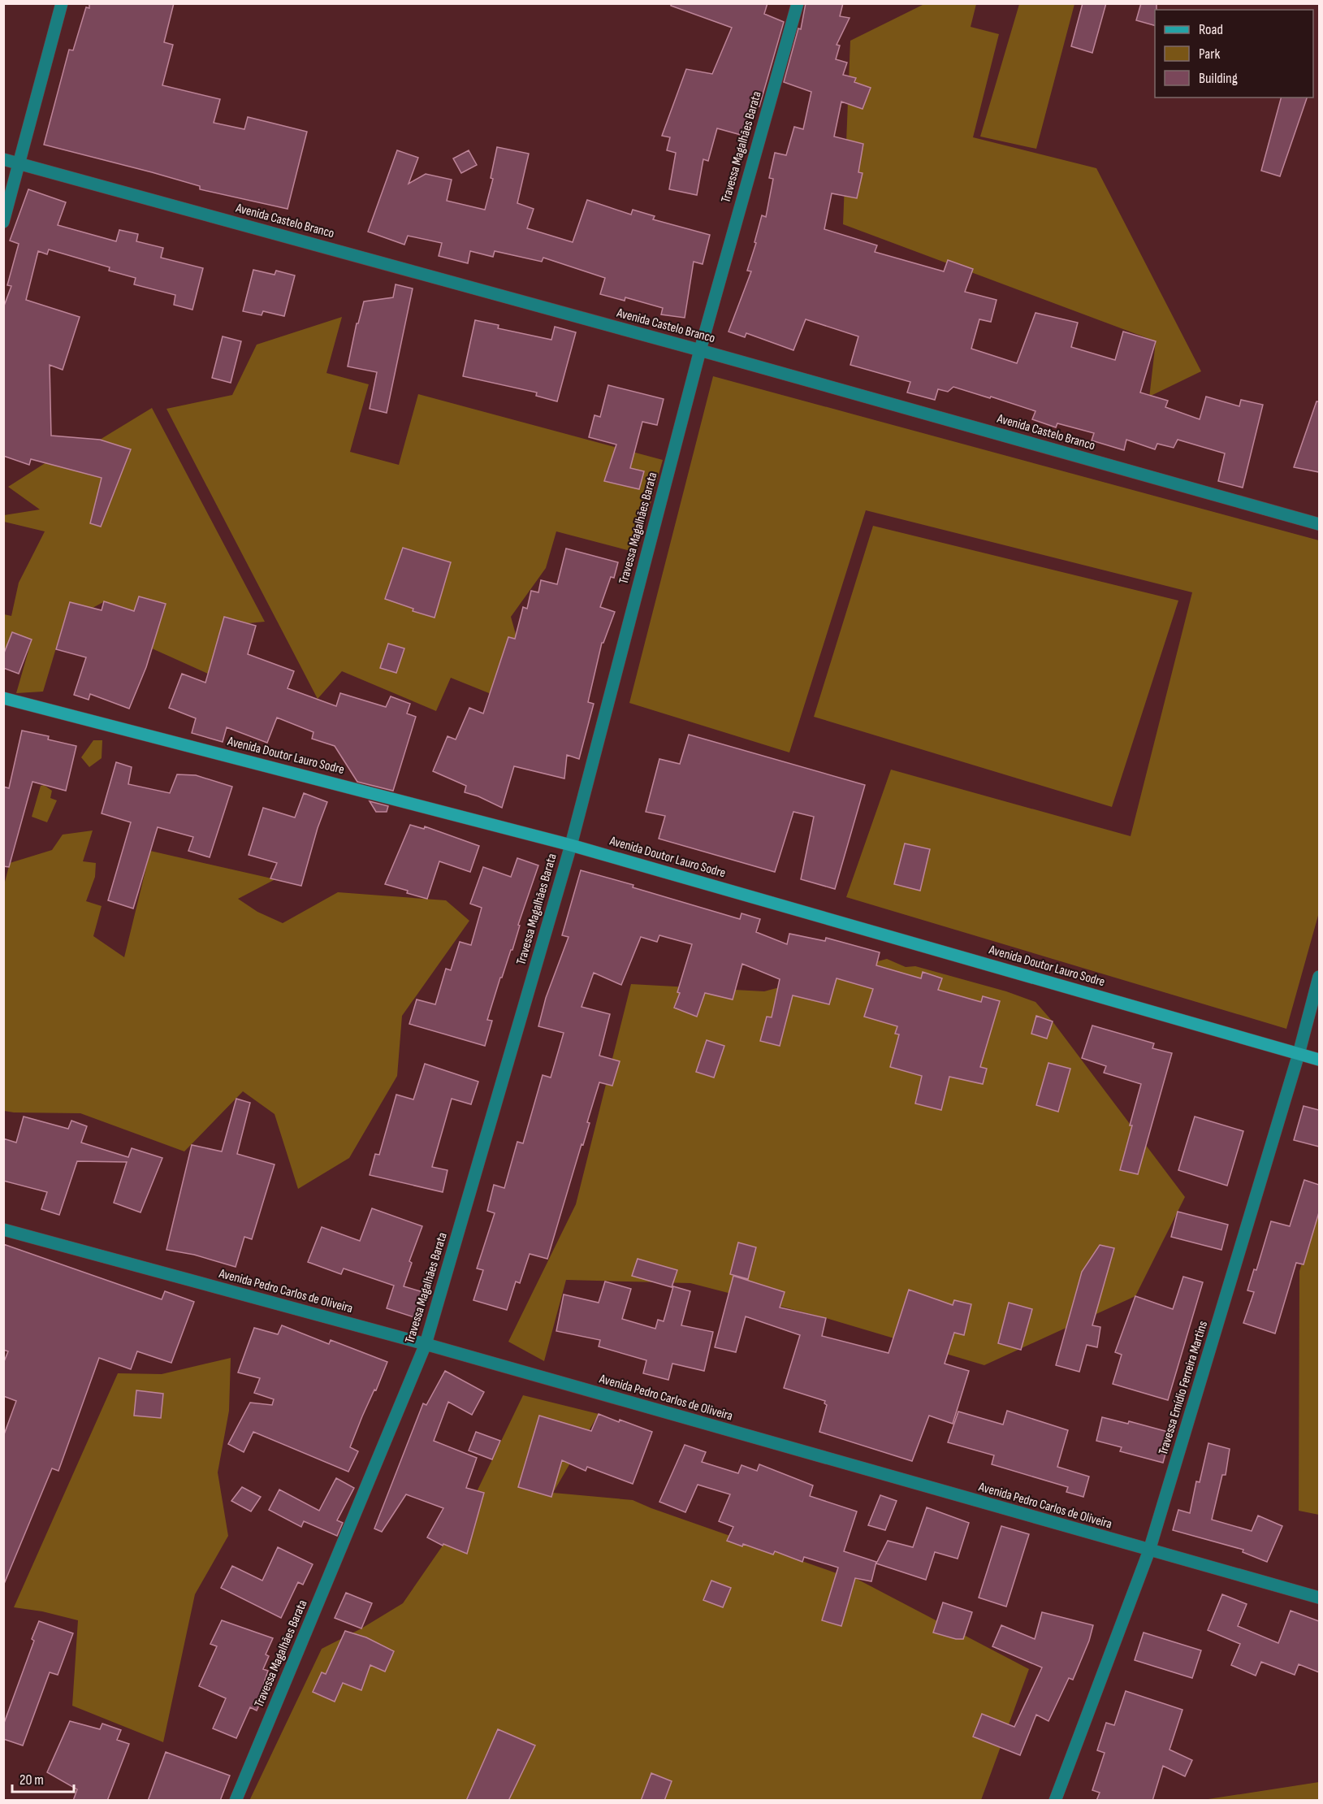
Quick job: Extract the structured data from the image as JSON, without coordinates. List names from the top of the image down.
{
  "streets": {
    "street": [
      "Travessa Magalhães Barata",
      "Avenida Castelo Branco",
      "Avenida Doutor Lauro Sodre",
      "Avenida Pedro Carlos de Oliveira",
      "Travessa Emídio Ferreira Martins"
    ]
  },
  "crossings": [
    ["Travessa Magalhães Barata", "Avenida Castelo Branco"],
    ["Travessa Magalhães Barata", "Avenida Doutor Lauro Sodre"],
    ["Travessa Magalhães Barata", "Avenida Pedro Carlos de Oliveira"],
    ["Avenida Doutor Lauro Sodre", "Travessa Emídio Ferreira Martins"],
    ["Avenida Pedro Carlos de Oliveira", "Travessa Emídio Ferreira Martins"]
  ],
  "legend": ["Road", "Park", "Building"],
  "scale_bar": "20 m"
}
